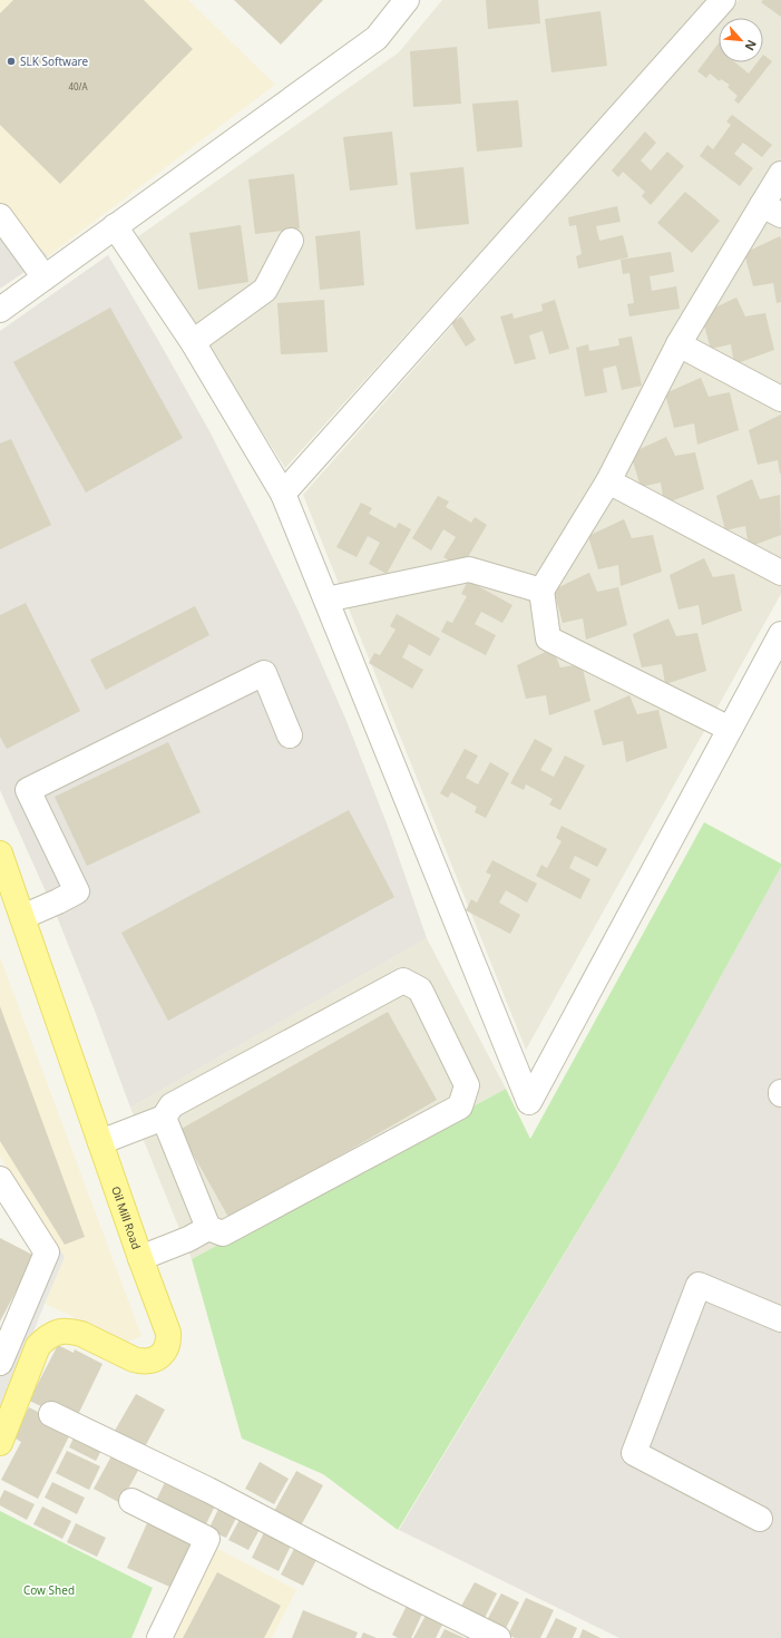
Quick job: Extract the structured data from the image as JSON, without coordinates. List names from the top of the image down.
{
  "streets": {
    "main road": ["Oil Mill Road"]
  },
  "parks": ["Cow Shed"],
  "places": ["SLK Software"],
  "house_numbers": ["40/A"],
  "north": "bottom right"
}
